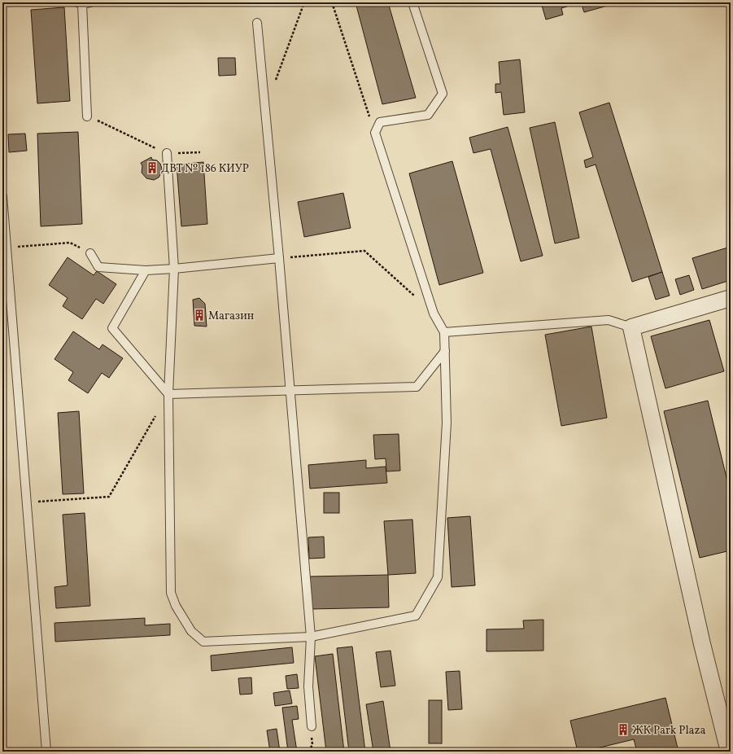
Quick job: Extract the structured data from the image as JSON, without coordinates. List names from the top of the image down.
{
  "places": {
    "building": ["ДВТ № 186 КИУР", "Магазин", "ЖК Park Plaza"]
  }
}
